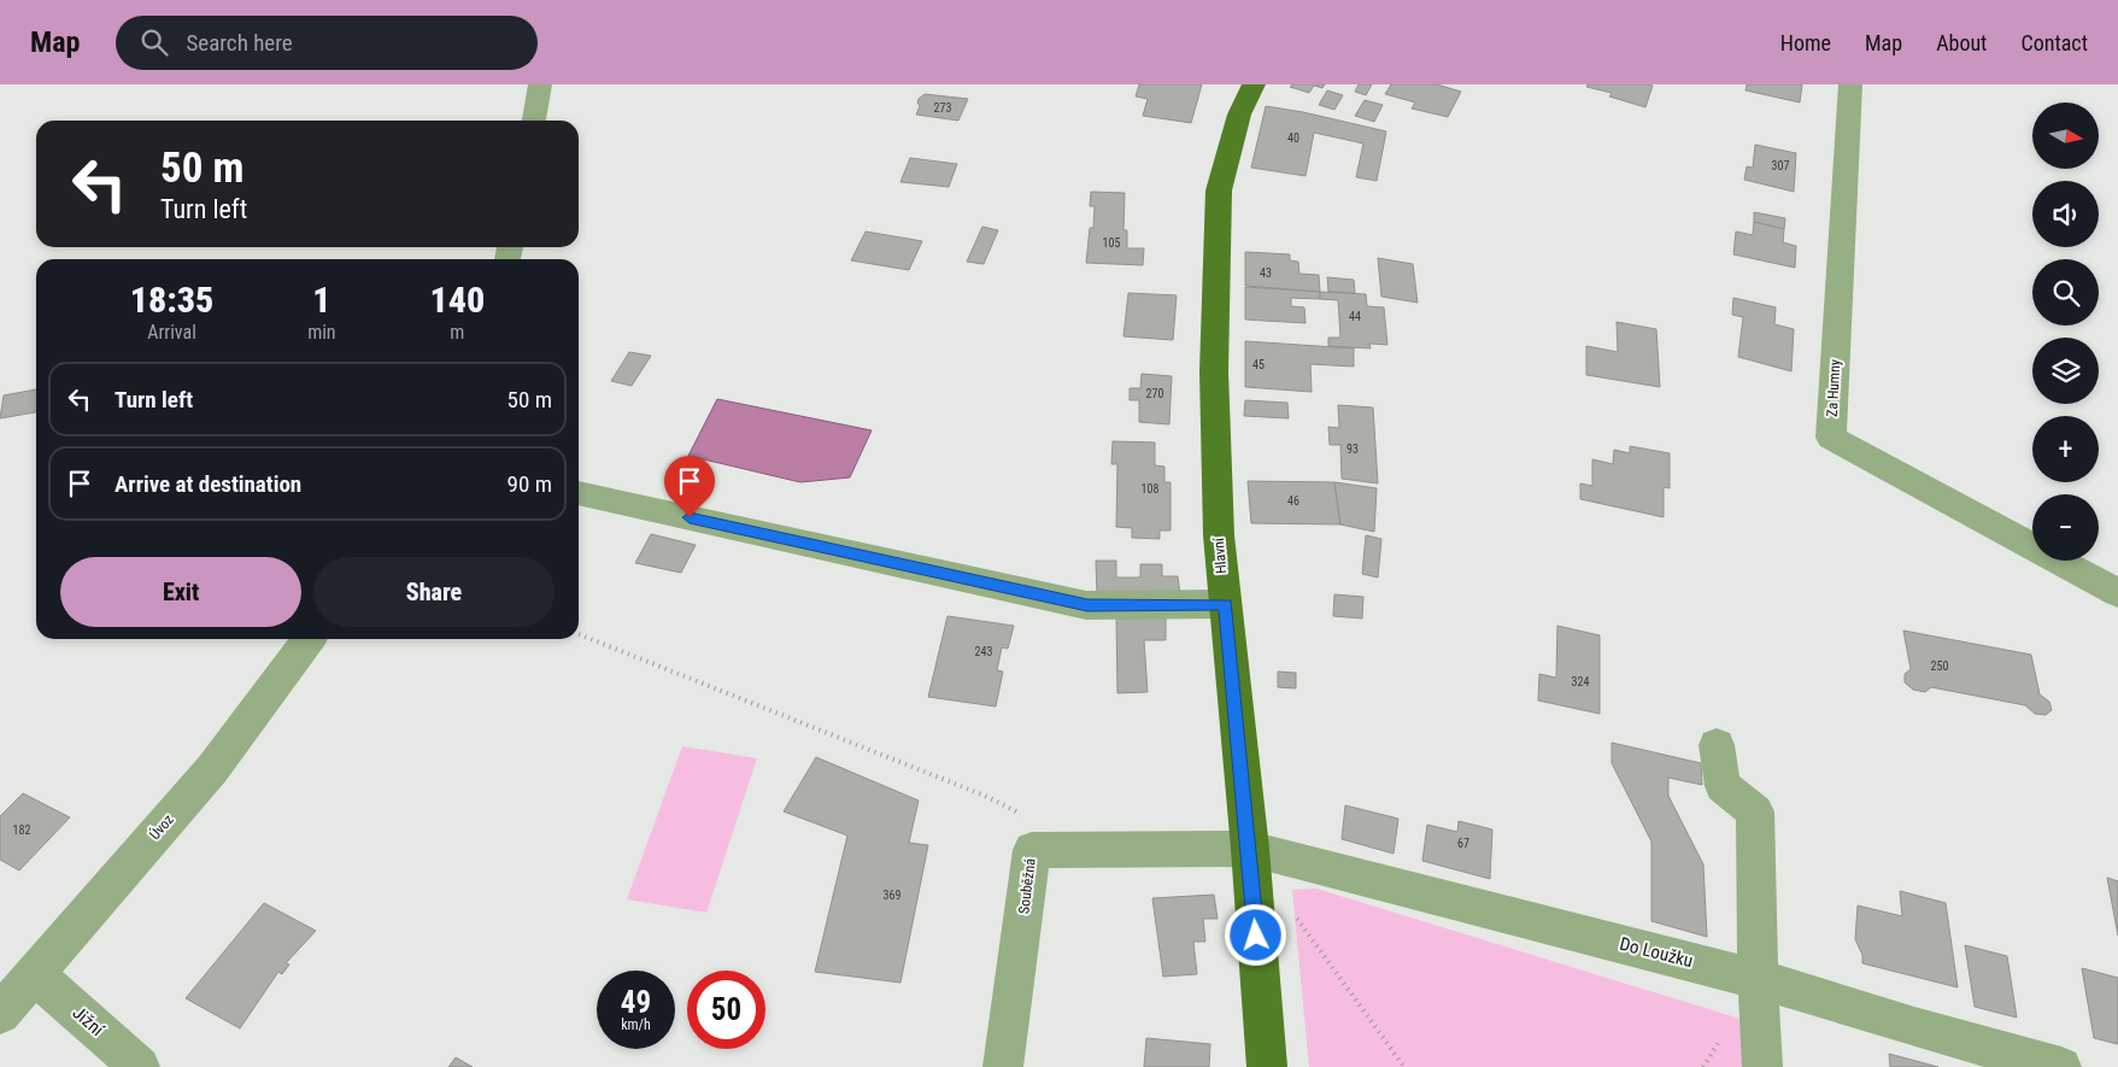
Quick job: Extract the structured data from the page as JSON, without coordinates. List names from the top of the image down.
{
  "streets": {
    "main road": ["Hlavní"],
    "street": [
      "Za Humny",
      "Úvoz",
      "Souběžná",
      "Do Loužku",
      "Jižní"
    ]
  },
  "crossings": [
    ["Hlavní", "Souběžná"],
    ["Hlavní", "Do Loužku"],
    ["Úvoz", "Jižní"],
    ["Souběžná", "Do Loužku"]
  ],
  "house_numbers": [
    "273",
    "40",
    "307",
    "105",
    "43",
    "44",
    "45",
    "270",
    "93",
    "108",
    "46",
    "243",
    "250",
    "324",
    "182",
    "67",
    "369"
  ],
  "north": "right",
  "page": {
    "header": "Map",
    "search": "Search here",
    "nav": [
      "Home",
      "Map",
      "About",
      "Contact"
    ],
    "map_buttons": ["+", "−"],
    "turn": ["50 m", "Turn left"],
    "eta": [
      "18:35",
      "Arrival",
      "1",
      "min",
      "140",
      "m"
    ],
    "list": [
      {
        "name": "Turn left",
        "value": "50 m"
      },
      {
        "name": "Arrive at destination",
        "value": "90 m"
      }
    ],
    "buttons": ["Exit", "Share"],
    "speed": "49 km/h",
    "limit": "50"
  }
}
